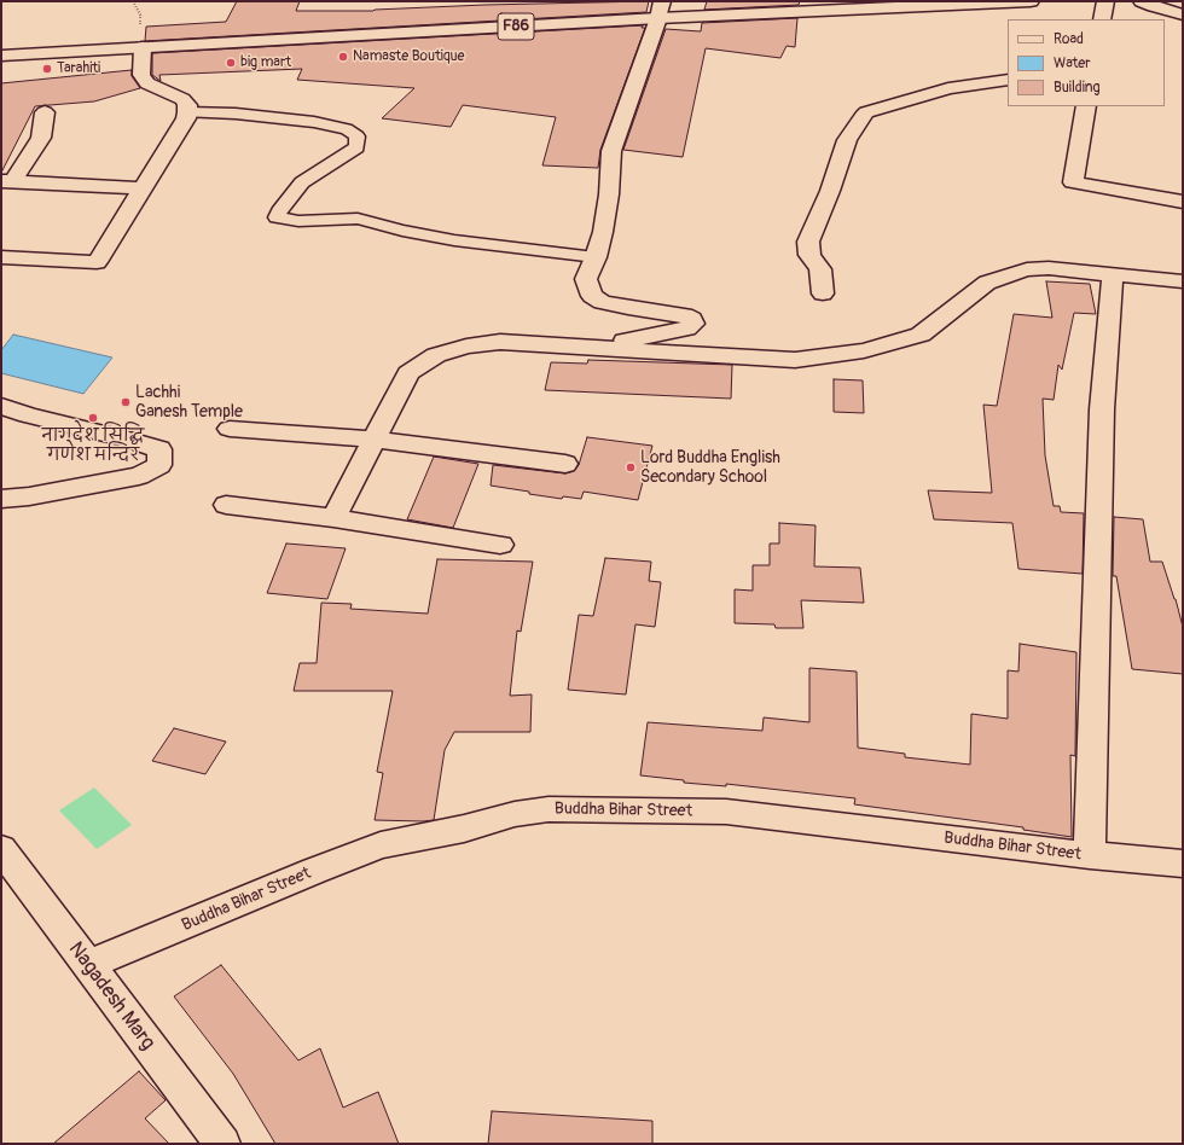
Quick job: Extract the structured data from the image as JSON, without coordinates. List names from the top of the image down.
{
  "streets": {
    "street": ["F86", "Buddha Bihar Street", "Nagadesh Marg"]
  },
  "crossings": [
    ["Buddha Bihar Street", "Nagadesh Marg"]
  ],
  "places": [
    "Namaste Boutique",
    "big mart",
    "Tarahiti",
    "Lachhi Ganesh Temple",
    "नागदेश सिद्धि गणेश मन्दिर",
    "Lord Buddha English Secondary School"
  ],
  "legend": ["Road", "Water", "Building"]
}
